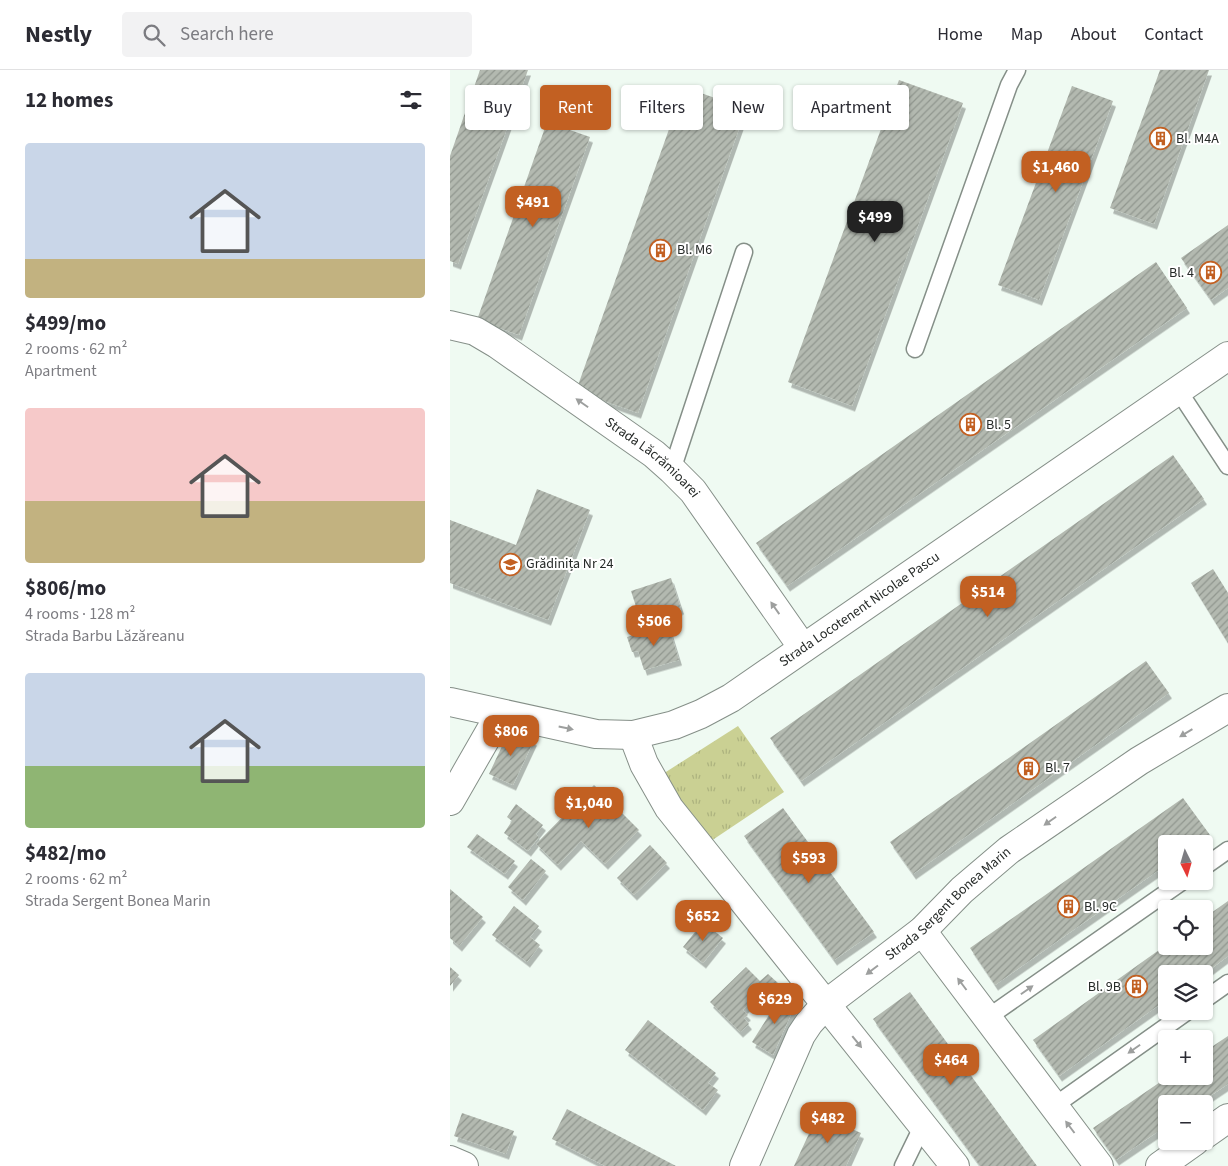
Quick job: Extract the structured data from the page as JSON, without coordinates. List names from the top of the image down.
{
  "streets": {
    "street": ["Strada Lăcrămioarei", "Strada Locotenent Nicolae Pascu", "Strada Sergent Bonea Marin"]
  },
  "crossings": [
    ["Strada Lăcrămioarei", "Strada Locotenent Nicolae Pascu"]
  ],
  "one_way": ["Strada Lăcrămioarei", "Strada Sergent Bonea Marin"],
  "places": {
    "building": [
      "Bl. M4A",
      "Bl. M6",
      "Bl. 4",
      "Bl. 5",
      "Bl. 7",
      "Bl. 9C",
      "Bl. 9B"
    ],
    "school or university": ["Grădinița Nr 24"]
  },
  "north": "bottom",
  "page": {
    "header": "Nestly",
    "search": "Search here",
    "nav": [
      "Home",
      "Map",
      "About",
      "Contact"
    ],
    "heading": "12 homes",
    "chip": [
      "Buy",
      "Rent",
      "Filters",
      "New",
      "Apartment"
    ],
    "list": [
      {
        "name": "$499/mo",
        "note": "2 rooms · 62 m² · Apartment"
      },
      {
        "name": "$806/mo",
        "note": "4 rooms · 128 m² · Strada Barbu Lăzăreanu"
      },
      {
        "name": "$482/mo",
        "note": "2 rooms · 62 m² · Strada Sergent Bonea Marin"
      }
    ],
    "price": [
      "$1,460",
      "$491",
      "$499",
      "$514",
      "$506",
      "$806",
      "$1,040",
      "$593",
      "$652",
      "$629",
      "$464",
      "$482"
    ],
    "map_buttons": ["+", "−"]
  }
}
